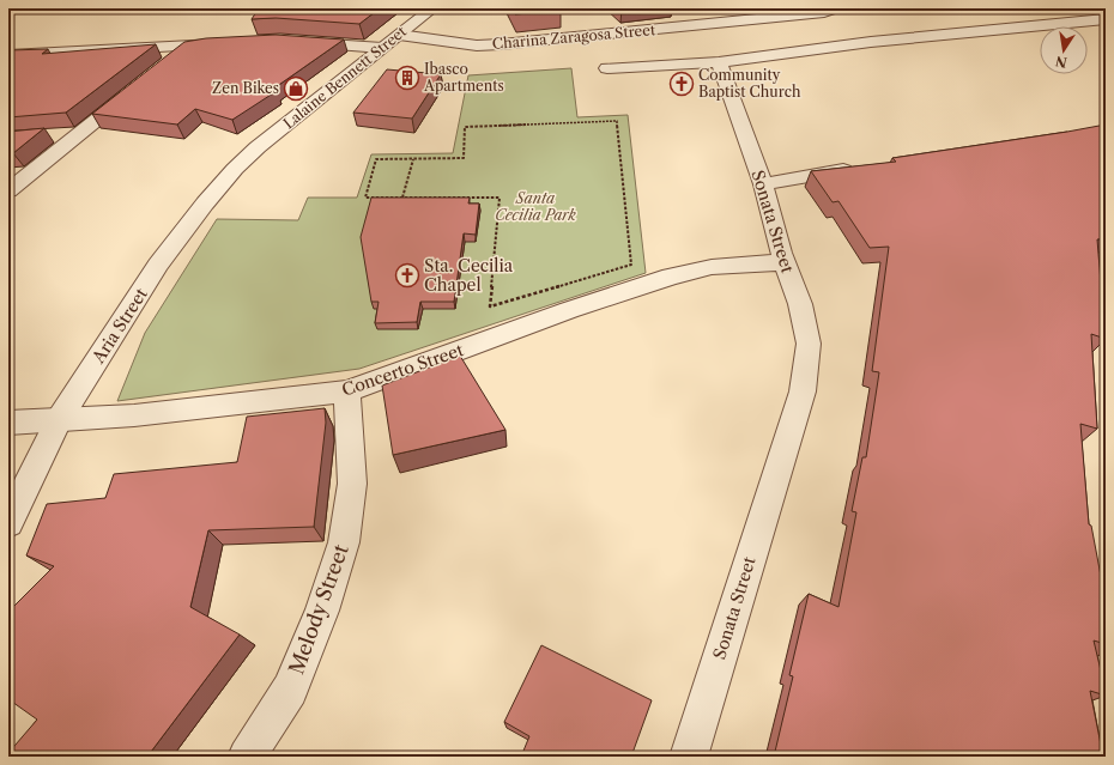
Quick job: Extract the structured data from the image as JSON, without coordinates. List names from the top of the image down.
{
  "streets": {
    "street": [
      "Charina Zaragosa Street",
      "Lalaine Bennett Street",
      "Sonata Street",
      "Aria Street",
      "Concerto Street",
      "Melody Street"
    ]
  },
  "crossings": [
    ["Charina Zaragosa Street", "Lalaine Bennett Street"],
    ["Lalaine Bennett Street", "Aria Street"],
    ["Sonata Street", "Concerto Street"],
    ["Aria Street", "Concerto Street"],
    ["Concerto Street", "Melody Street"]
  ],
  "parks": ["Santa Cecilia Park"],
  "places": {
    "building": ["Ibasco Apartments"],
    "church": ["Community Baptist Church", "Sta. Cecilia Chapel"],
    "shop": ["Zen Bikes"]
  },
  "north": "bottom"
}
